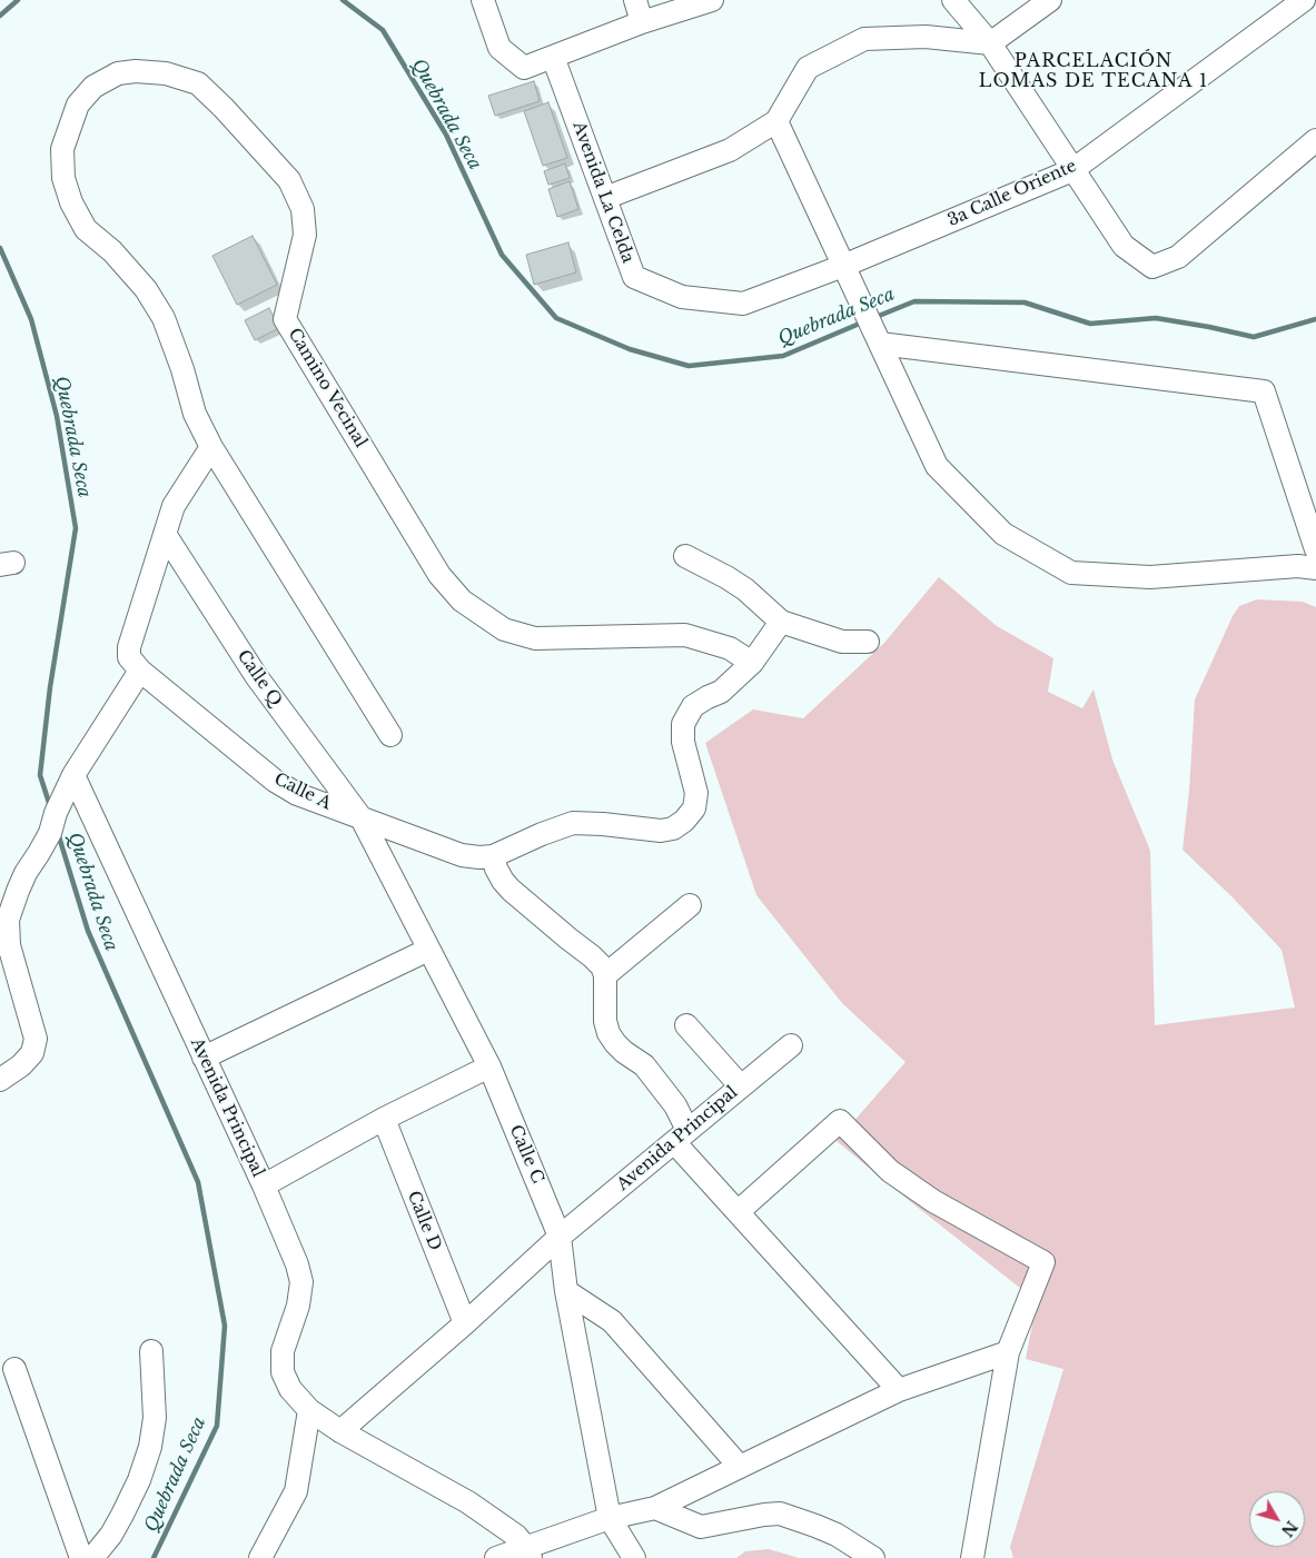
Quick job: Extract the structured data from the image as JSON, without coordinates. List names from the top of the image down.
{
  "streets": {
    "street": [
      "Avenida La Celda",
      "3a Calle Oriente",
      "Camino Vecinal",
      "Calle Q",
      "Calle A",
      "Avenida Principal",
      "Calle C",
      "Calle D"
    ]
  },
  "crossings": [
    ["Avenida La Celda", "3a Calle Oriente"],
    ["Calle Q", "Calle A"],
    ["Calle Q", "Calle C"],
    ["Calle A", "Calle C"],
    ["Avenida Principal", "Calle C"],
    ["Avenida Principal", "Calle D"]
  ],
  "districts": ["PARCELACIÓN LOMAS DE TECANA 1"],
  "water": ["Quebrada Seca"],
  "north": "bottom right"
}
